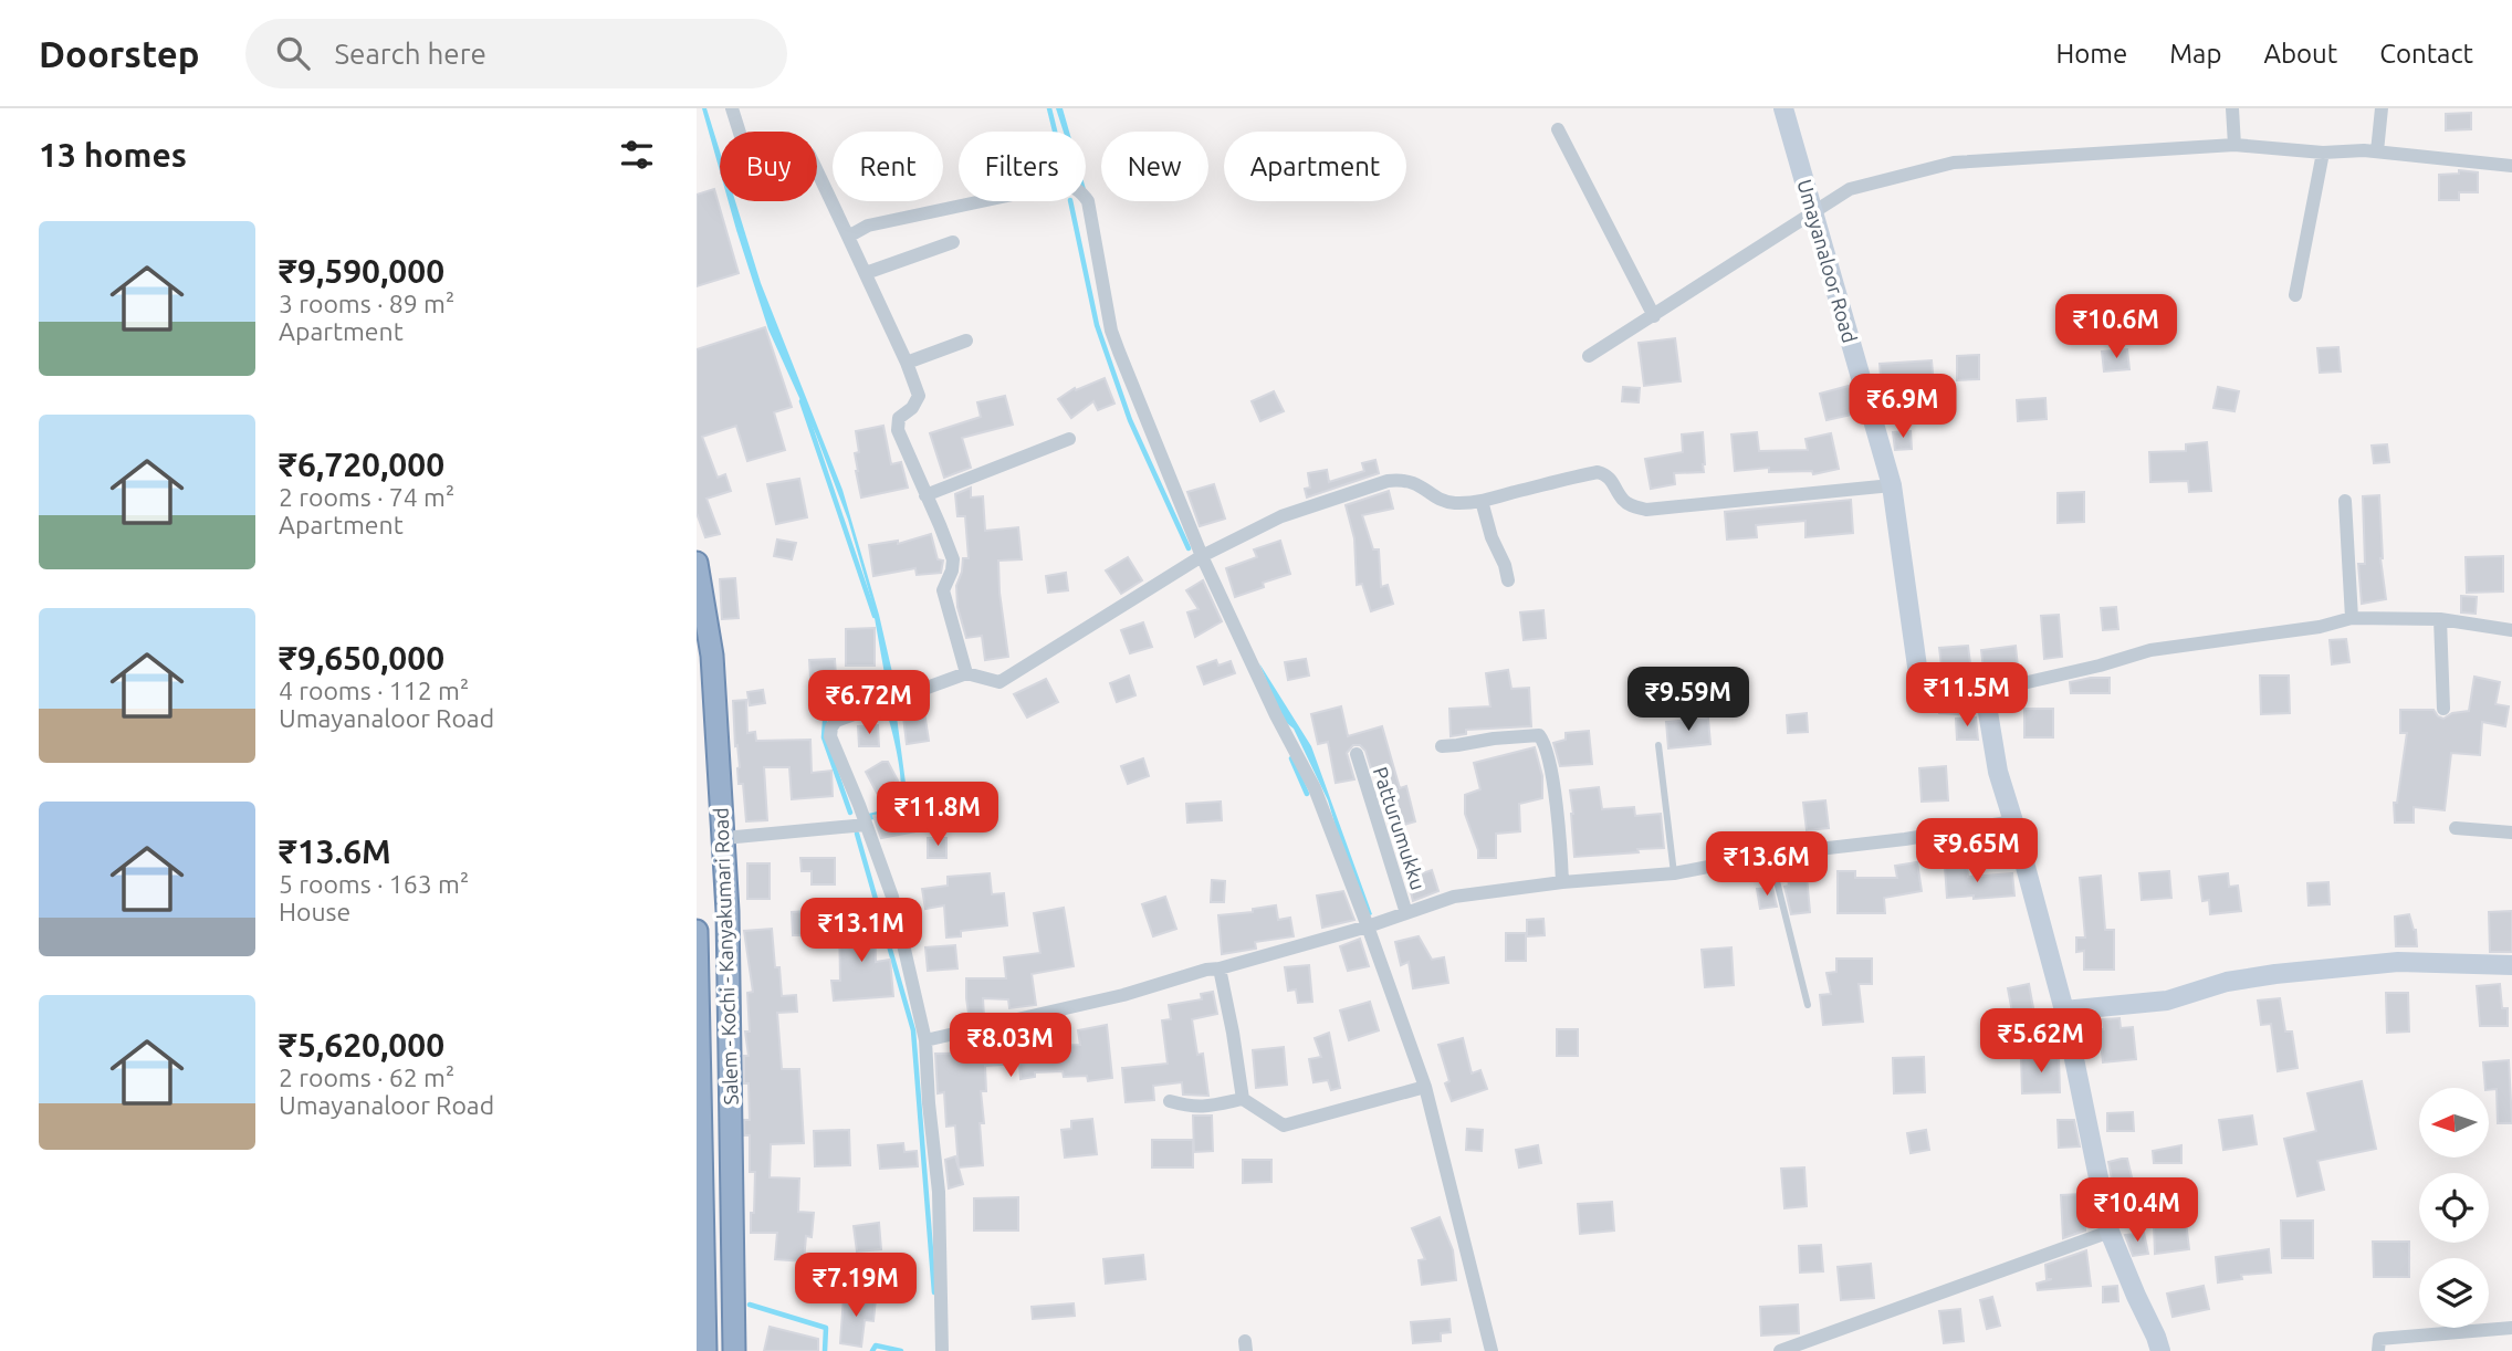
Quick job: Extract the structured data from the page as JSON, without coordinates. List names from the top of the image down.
{
  "streets": {
    "highway": ["Salem - Kochi - Kanyakumari Road"],
    "main road": ["Umayanaloor Road"],
    "street": ["Patturumukku"]
  },
  "north": "left",
  "page": {
    "header": "Doorstep",
    "search": "Search here",
    "nav": [
      "Home",
      "Map",
      "About",
      "Contact"
    ],
    "heading": "13 homes",
    "chip": [
      "Buy",
      "Rent",
      "Filters",
      "New",
      "Apartment"
    ],
    "list": [
      {
        "name": "₹9,590,000",
        "note": "3 rooms · 89 m² · Apartment"
      },
      {
        "name": "₹6,720,000",
        "note": "2 rooms · 74 m² · Apartment"
      },
      {
        "name": "₹9,650,000",
        "note": "4 rooms · 112 m² · Umayanaloor Road"
      },
      {
        "name": "₹13.6M",
        "note": "5 rooms · 163 m² · House"
      },
      {
        "name": "₹5,620,000",
        "note": "2 rooms · 62 m² · Umayanaloor Road"
      }
    ],
    "price": [
      "₹10.6M",
      "₹6.9M",
      "₹11.5M",
      "₹9.59M",
      "₹6.72M",
      "₹11.8M",
      "₹9.65M",
      "₹13.6M",
      "₹13.1M",
      "₹5.62M",
      "₹8.03M",
      "₹10.4M",
      "₹7.19M"
    ]
  }
}
